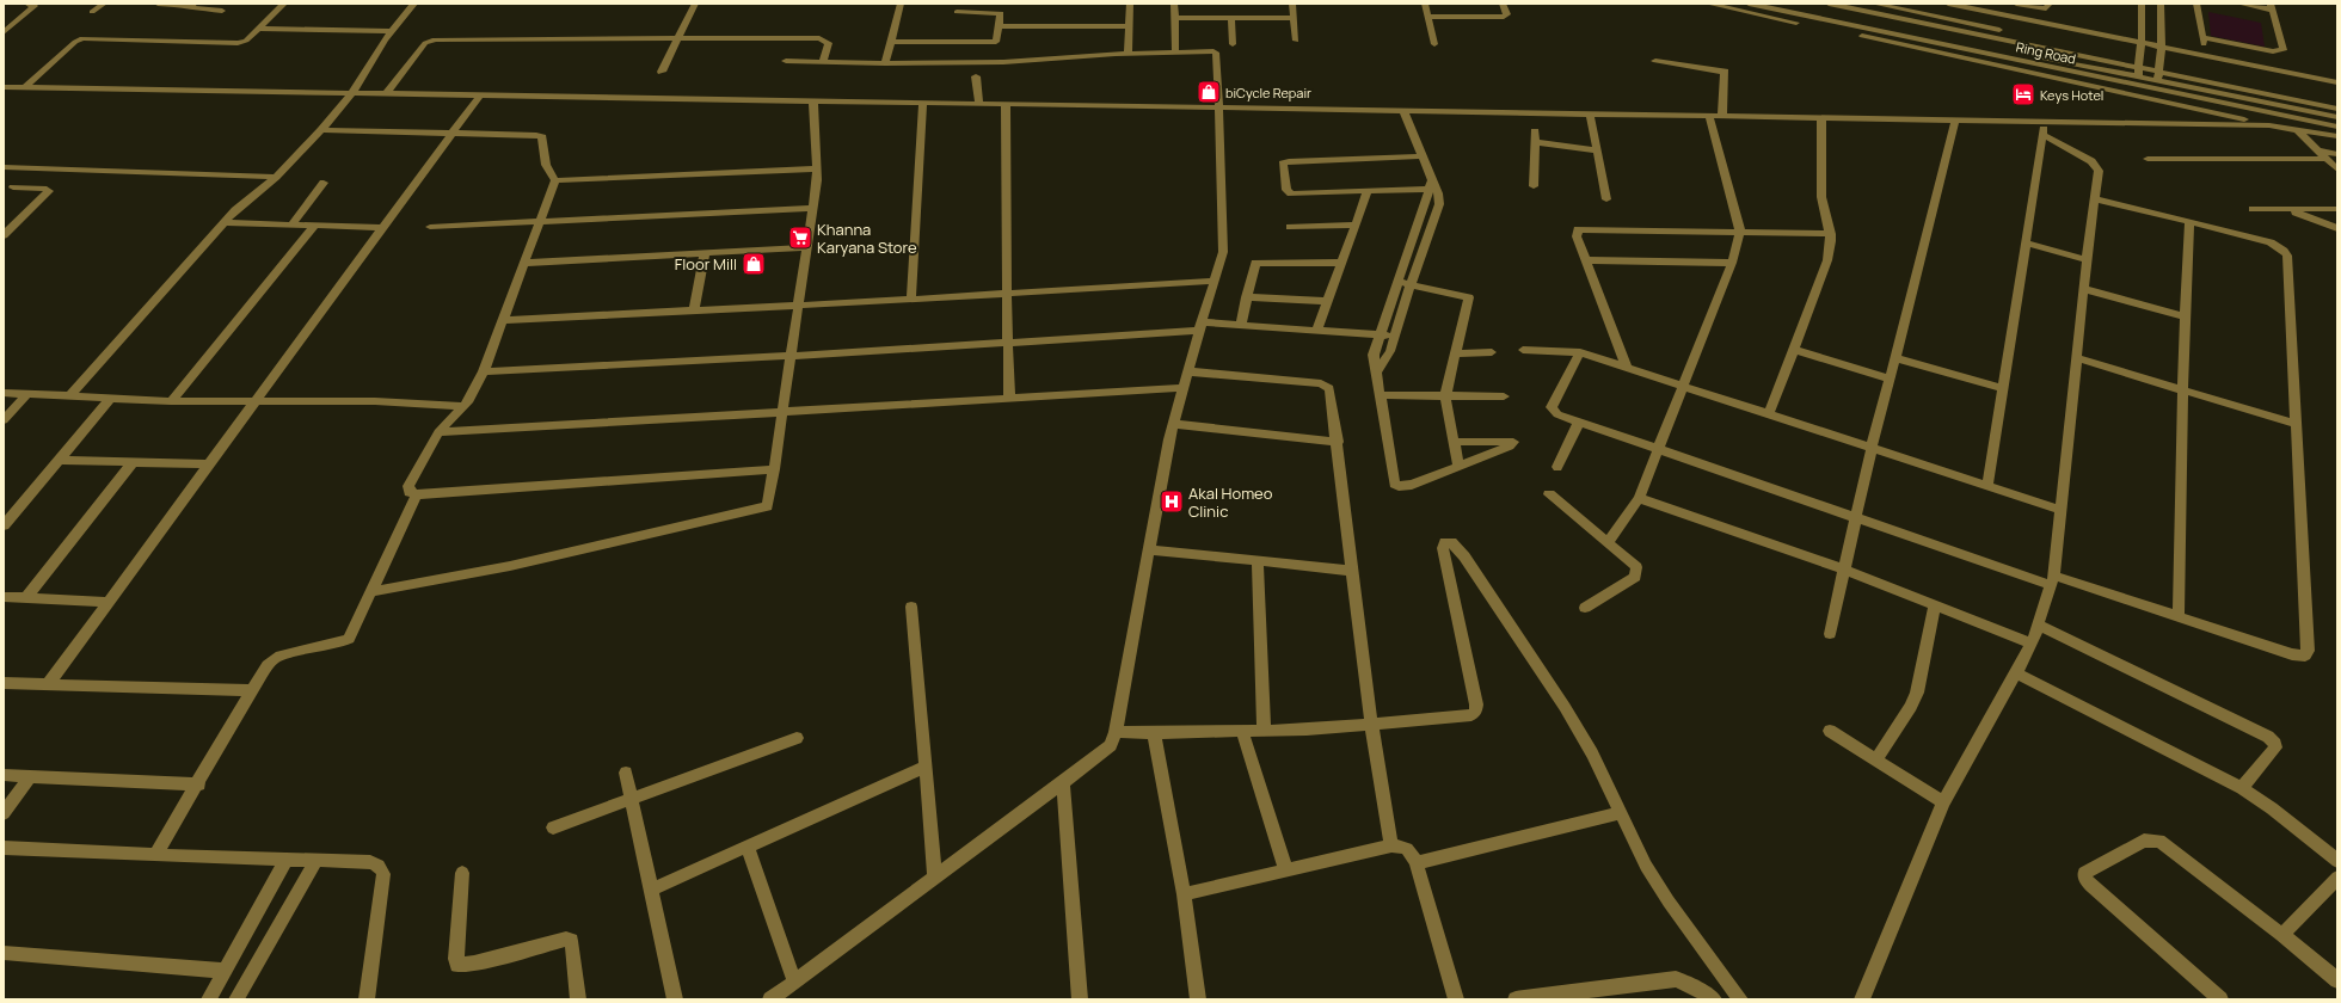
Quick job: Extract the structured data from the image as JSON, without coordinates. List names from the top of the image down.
{
  "streets": {
    "street": ["Ring Road"]
  },
  "places": {
    "shop": ["biCycle Repair", "Floor Mill"],
    "hotel": ["Keys Hotel"],
    "supermarket": ["Khanna Karyana Store"],
    "hospital": ["Akal Homeo Clinic"]
  }
}
